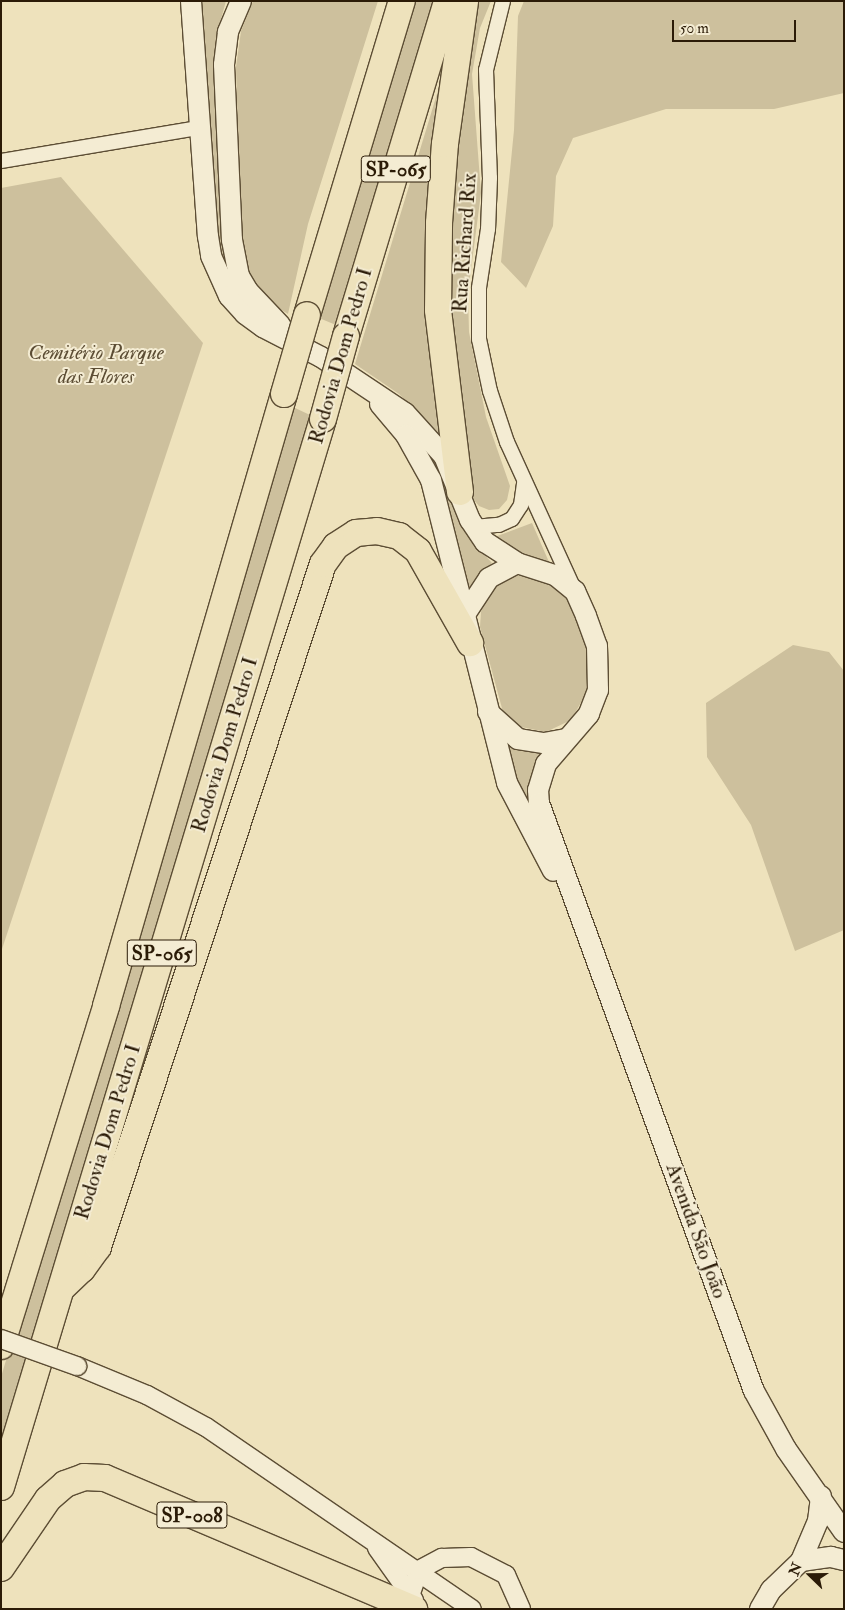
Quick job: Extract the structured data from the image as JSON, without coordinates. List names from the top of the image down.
{
  "streets": {
    "highway": ["SP-065", "Rodovia Dom Pedro I", "SP-008"],
    "main road": ["Avenida São João"],
    "street": ["Rua Richard Rix"]
  },
  "parks": ["Cemitério Parque das Flores"],
  "scale_bar": "50 m",
  "north": "left"
}
